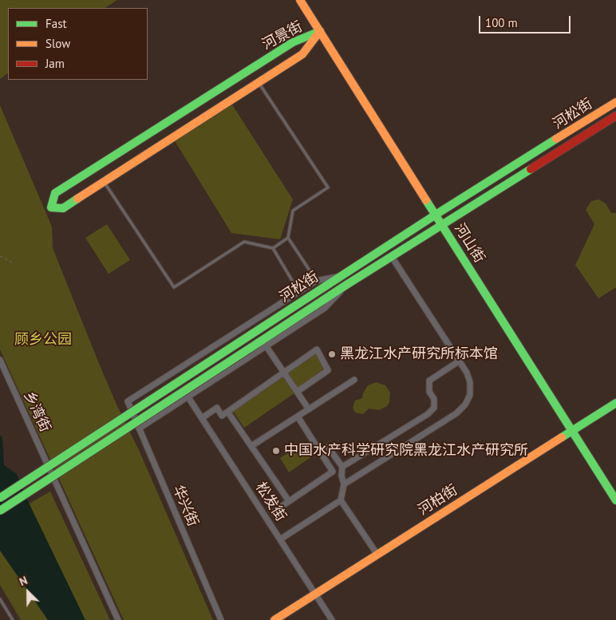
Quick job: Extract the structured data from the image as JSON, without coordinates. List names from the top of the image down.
{
  "streets": {
    "street": [
      "河景街",
      "河松街",
      "河山街",
      "乡湾街",
      "河柏街",
      "松发街",
      "华兴街"
    ]
  },
  "crossings": [
    ["河景街", "河山街"],
    ["河松街", "河山街"],
    ["河山街", "河柏街"],
    ["河柏街", "松发街"]
  ],
  "parks": ["顾乡公园"],
  "places": ["黑龙江水产研究所标本馆", "中国水产科学研究院黑龙江水产研究所"],
  "legend": ["Fast", "Slow", "Jam"],
  "scale_bar": "100 m",
  "north": "top left"
}
